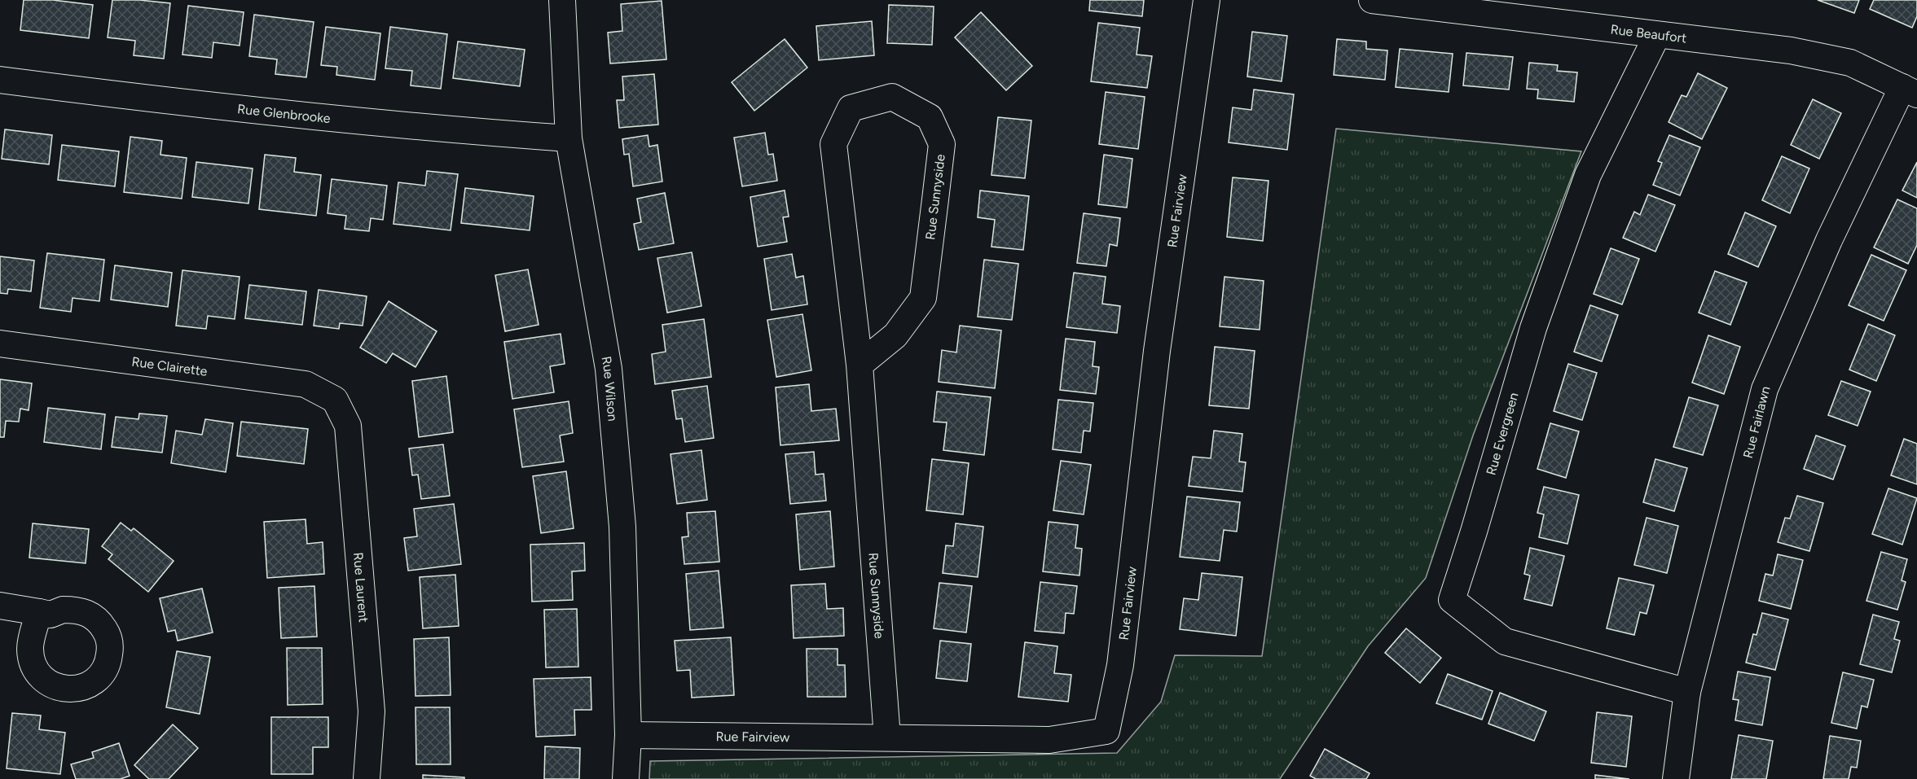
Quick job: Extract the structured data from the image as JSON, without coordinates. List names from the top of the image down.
{
  "streets": {
    "street": [
      "Rue Beaufort",
      "Rue Glenbrooke",
      "Rue Sunnyside",
      "Rue Fairview",
      "Rue Clairette",
      "Rue Wilson",
      "Rue Fairlawn",
      "Rue Evergreen",
      "Rue Laurent"
    ]
  },
  "crossings": [
    ["Rue Beaufort", "Rue Fairlawn"],
    ["Rue Beaufort", "Rue Evergreen"],
    ["Rue Glenbrooke", "Rue Wilson"],
    ["Rue Sunnyside", "Rue Fairview"],
    ["Rue Fairview", "Rue Wilson"],
    ["Rue Clairette", "Rue Laurent"],
    ["Rue Fairlawn", "Rue Evergreen"]
  ]
}
